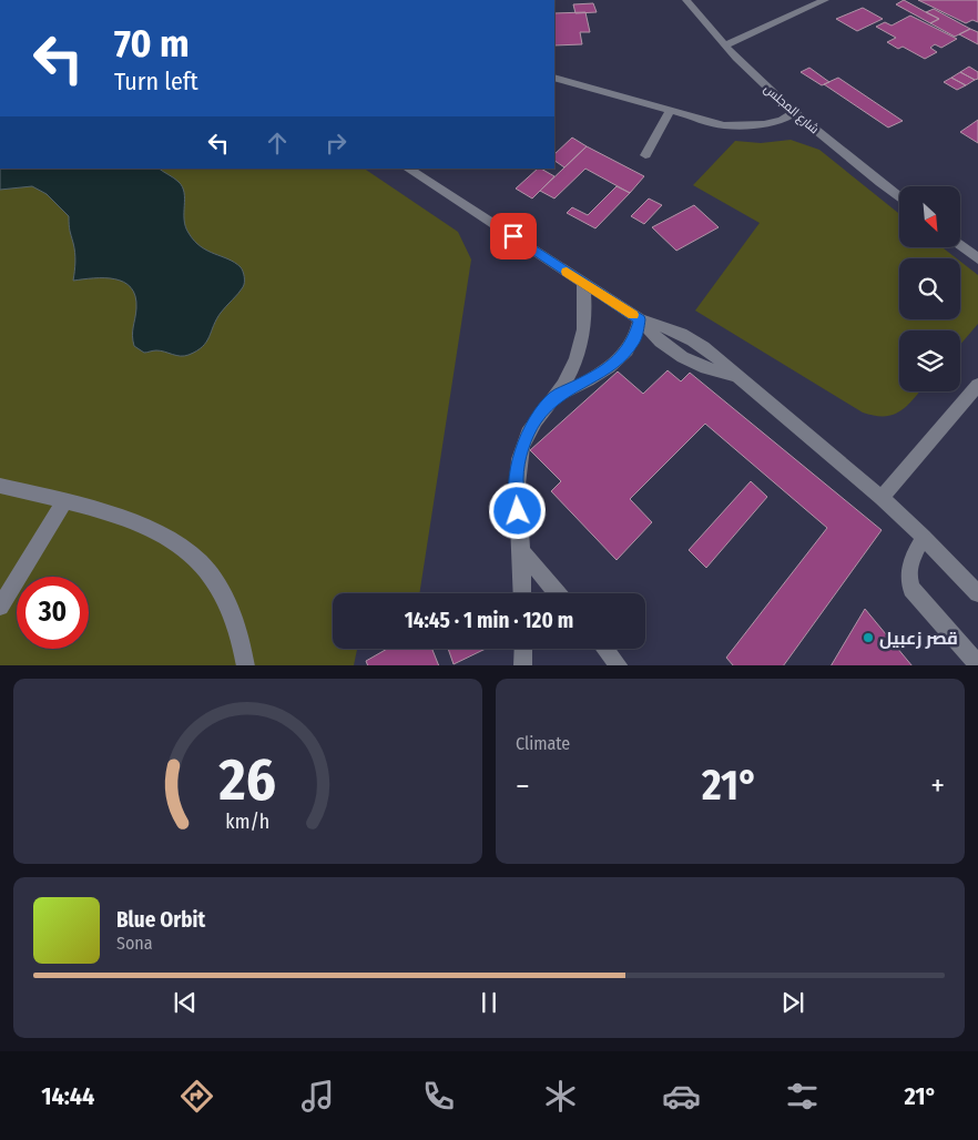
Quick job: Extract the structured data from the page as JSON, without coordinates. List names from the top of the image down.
{
  "streets": {
    "street": ["شارع المجلس"]
  },
  "places": ["قصر زعبيل"],
  "north": "bottom right",
  "page": {
    "turn": ["70 m", "Turn left"],
    "limit": "30",
    "trip": "14:45 · 1 min · 120 m",
    "tile": "Climate",
    "heat": ["−", "21°", "+"],
    "song": ["Blue Orbit", "Sona"],
    "tabs": ["14:44", "21°"],
    "gauge": ["26", "km/h"]
  }
}
